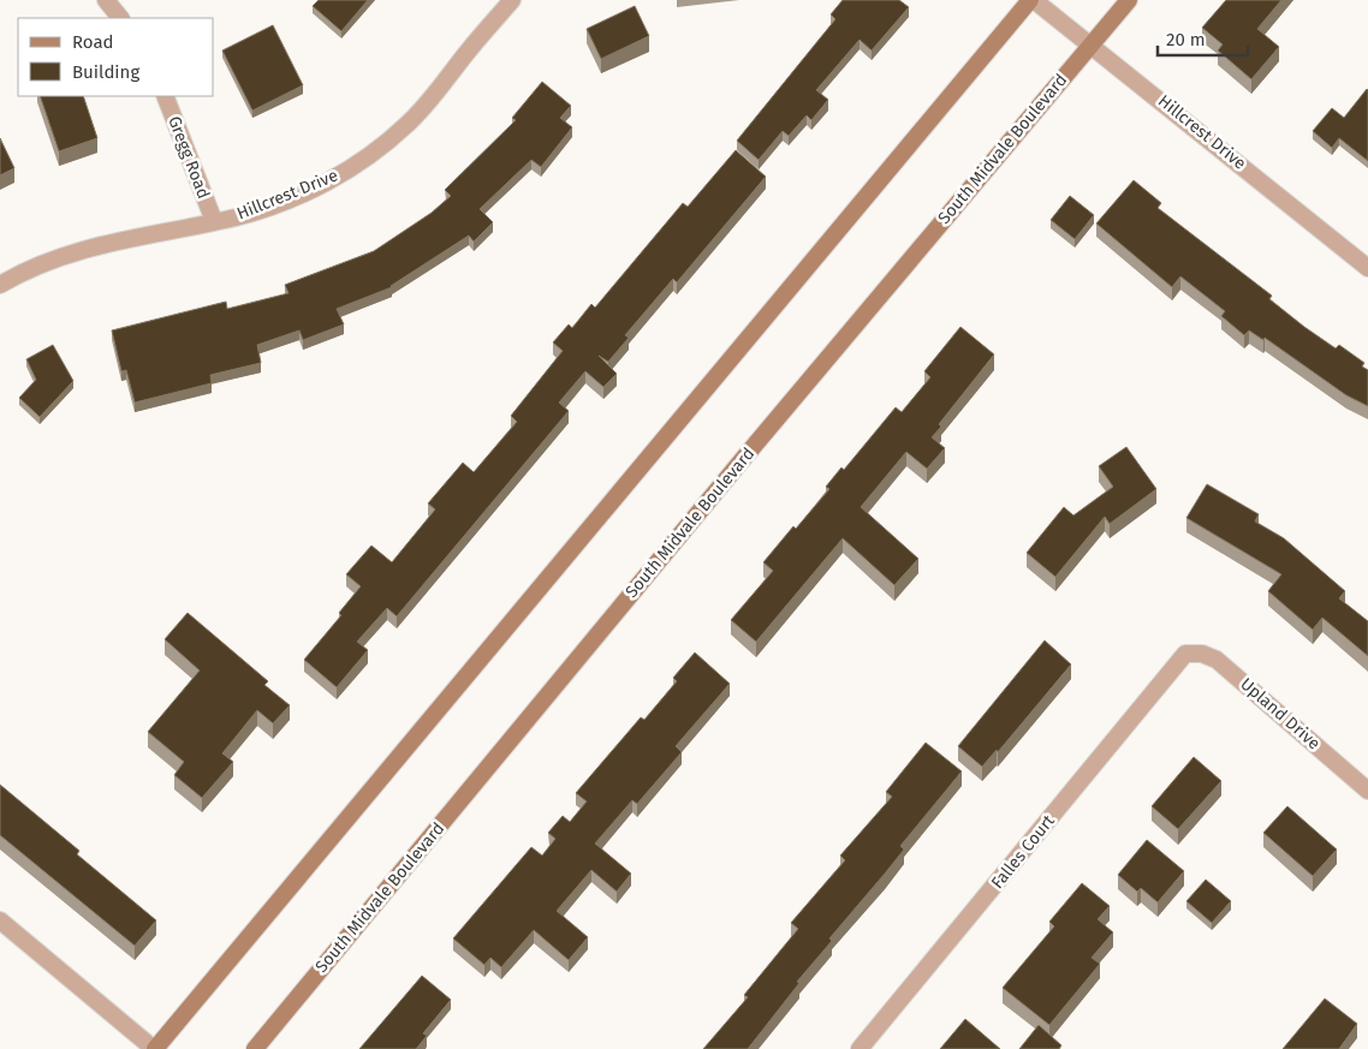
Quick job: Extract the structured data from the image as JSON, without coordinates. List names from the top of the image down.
{
  "streets": {
    "main road": ["South Midvale Boulevard"],
    "street": [
      "Hillcrest Drive",
      "Gregg Road",
      "Upland Drive",
      "Falles Court"
    ]
  },
  "crossings": [
    ["Hillcrest Drive", "South Midvale Boulevard"],
    ["Hillcrest Drive", "Gregg Road"],
    ["Upland Drive", "Falles Court"]
  ],
  "legend": ["Road", "Building"],
  "scale_bar": "20 m"
}
